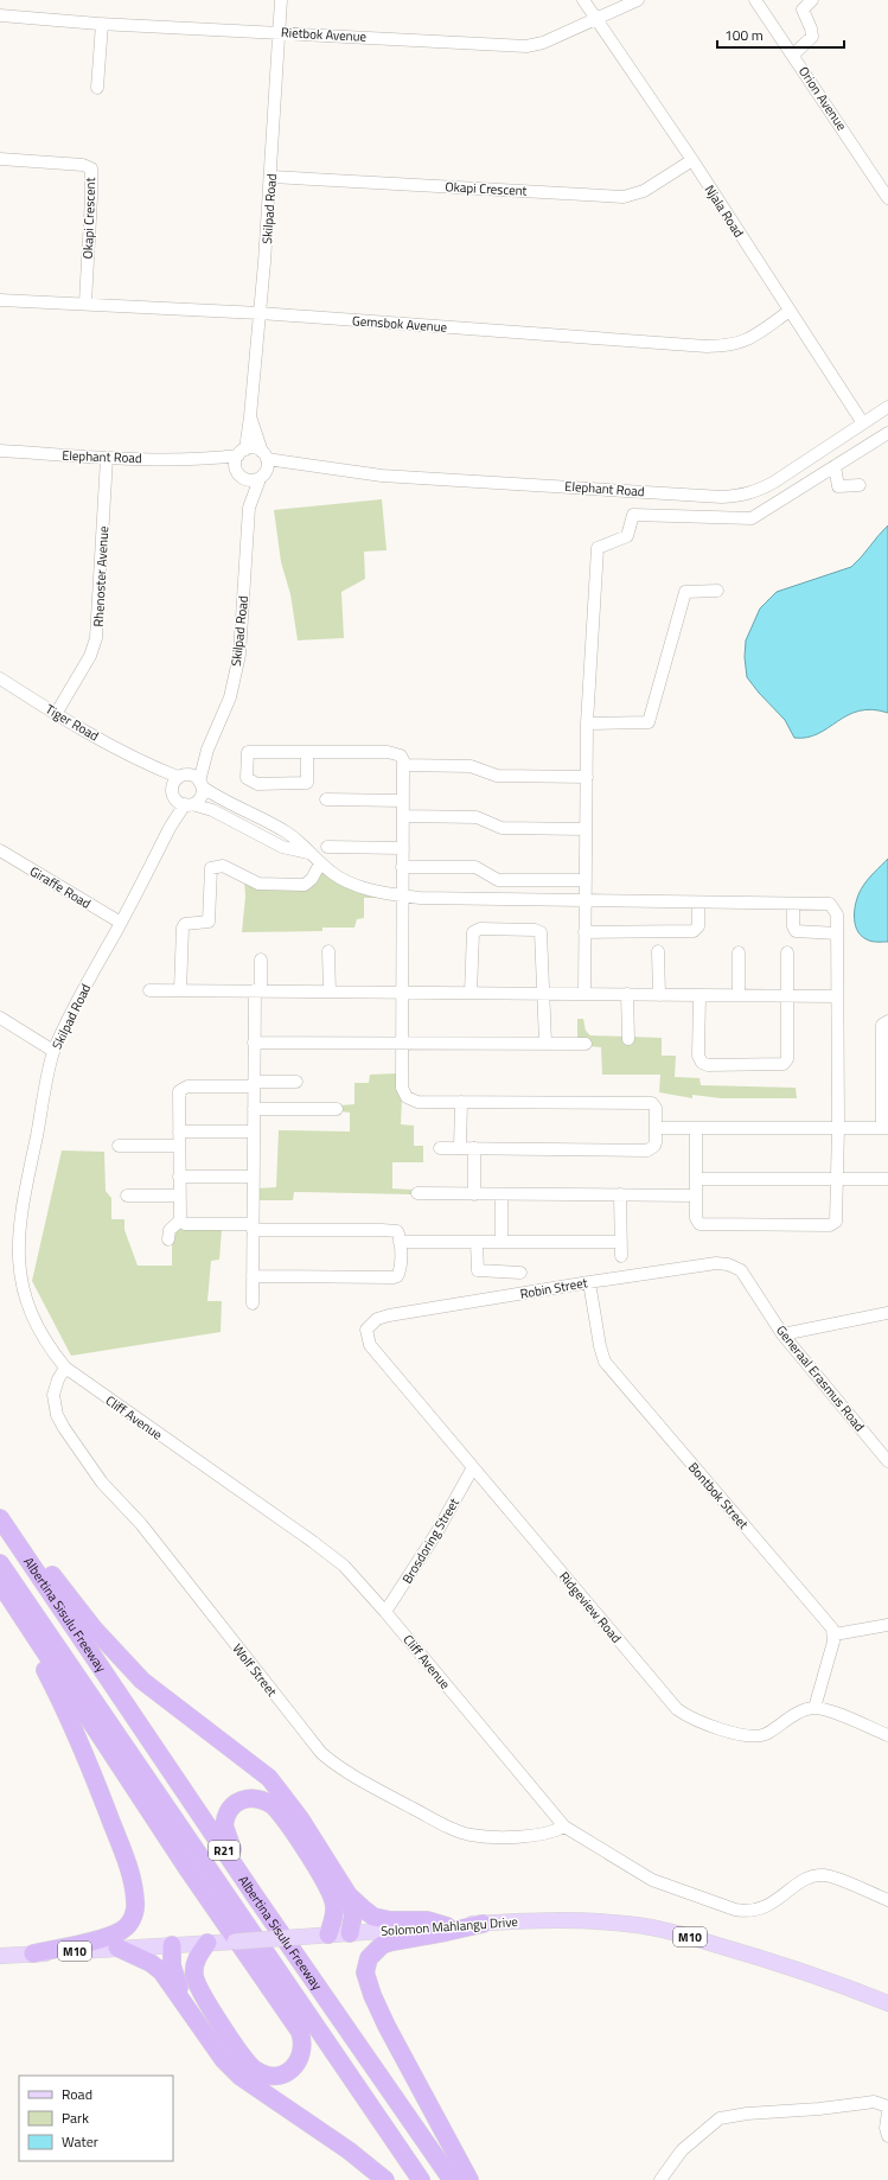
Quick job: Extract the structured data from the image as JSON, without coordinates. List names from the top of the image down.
{
  "streets": {
    "highway": ["Albertina Sisulu Freeway", "R21"],
    "main road": ["Solomon Mahlangu Drive", "M10"],
    "street": [
      "Rietbok Avenue",
      "Orion Avenue",
      "Okapi Crescent",
      "Skilpad Road",
      "Njala Road",
      "Gemsbok Avenue",
      "Elephant Road",
      "Rhenoster Avenue",
      "Tiger Road",
      "Giraffe Road",
      "Robin Street",
      "Generaal Erasmus Road",
      "Cliff Avenue",
      "Bontbok Street",
      "Brosdoring Street",
      "Ridgeview Road",
      "Wolf Street"
    ]
  },
  "crossings": [
    ["Rietbok Avenue", "Skilpad Road"],
    ["Rietbok Avenue", "Njala Road"],
    ["Okapi Crescent", "Skilpad Road"],
    ["Okapi Crescent", "Njala Road"],
    ["Okapi Crescent", "Gemsbok Avenue"],
    ["Skilpad Road", "Gemsbok Avenue"],
    ["Skilpad Road", "Elephant Road"],
    ["Skilpad Road", "Tiger Road"],
    ["Skilpad Road", "Giraffe Road"],
    ["Skilpad Road", "Cliff Avenue"],
    ["Njala Road", "Gemsbok Avenue"],
    ["Njala Road", "Elephant Road"],
    ["Elephant Road", "Rhenoster Avenue"],
    ["Rhenoster Avenue", "Tiger Road"],
    ["Robin Street", "Generaal Erasmus Road"],
    ["Robin Street", "Bontbok Street"],
    ["Robin Street", "Ridgeview Road"],
    ["Cliff Avenue", "Brosdoring Street"],
    ["Cliff Avenue", "Wolf Street"],
    ["Brosdoring Street", "Ridgeview Road"]
  ],
  "legend": ["Road", "Park", "Water"],
  "scale_bar": "100 m"
}
